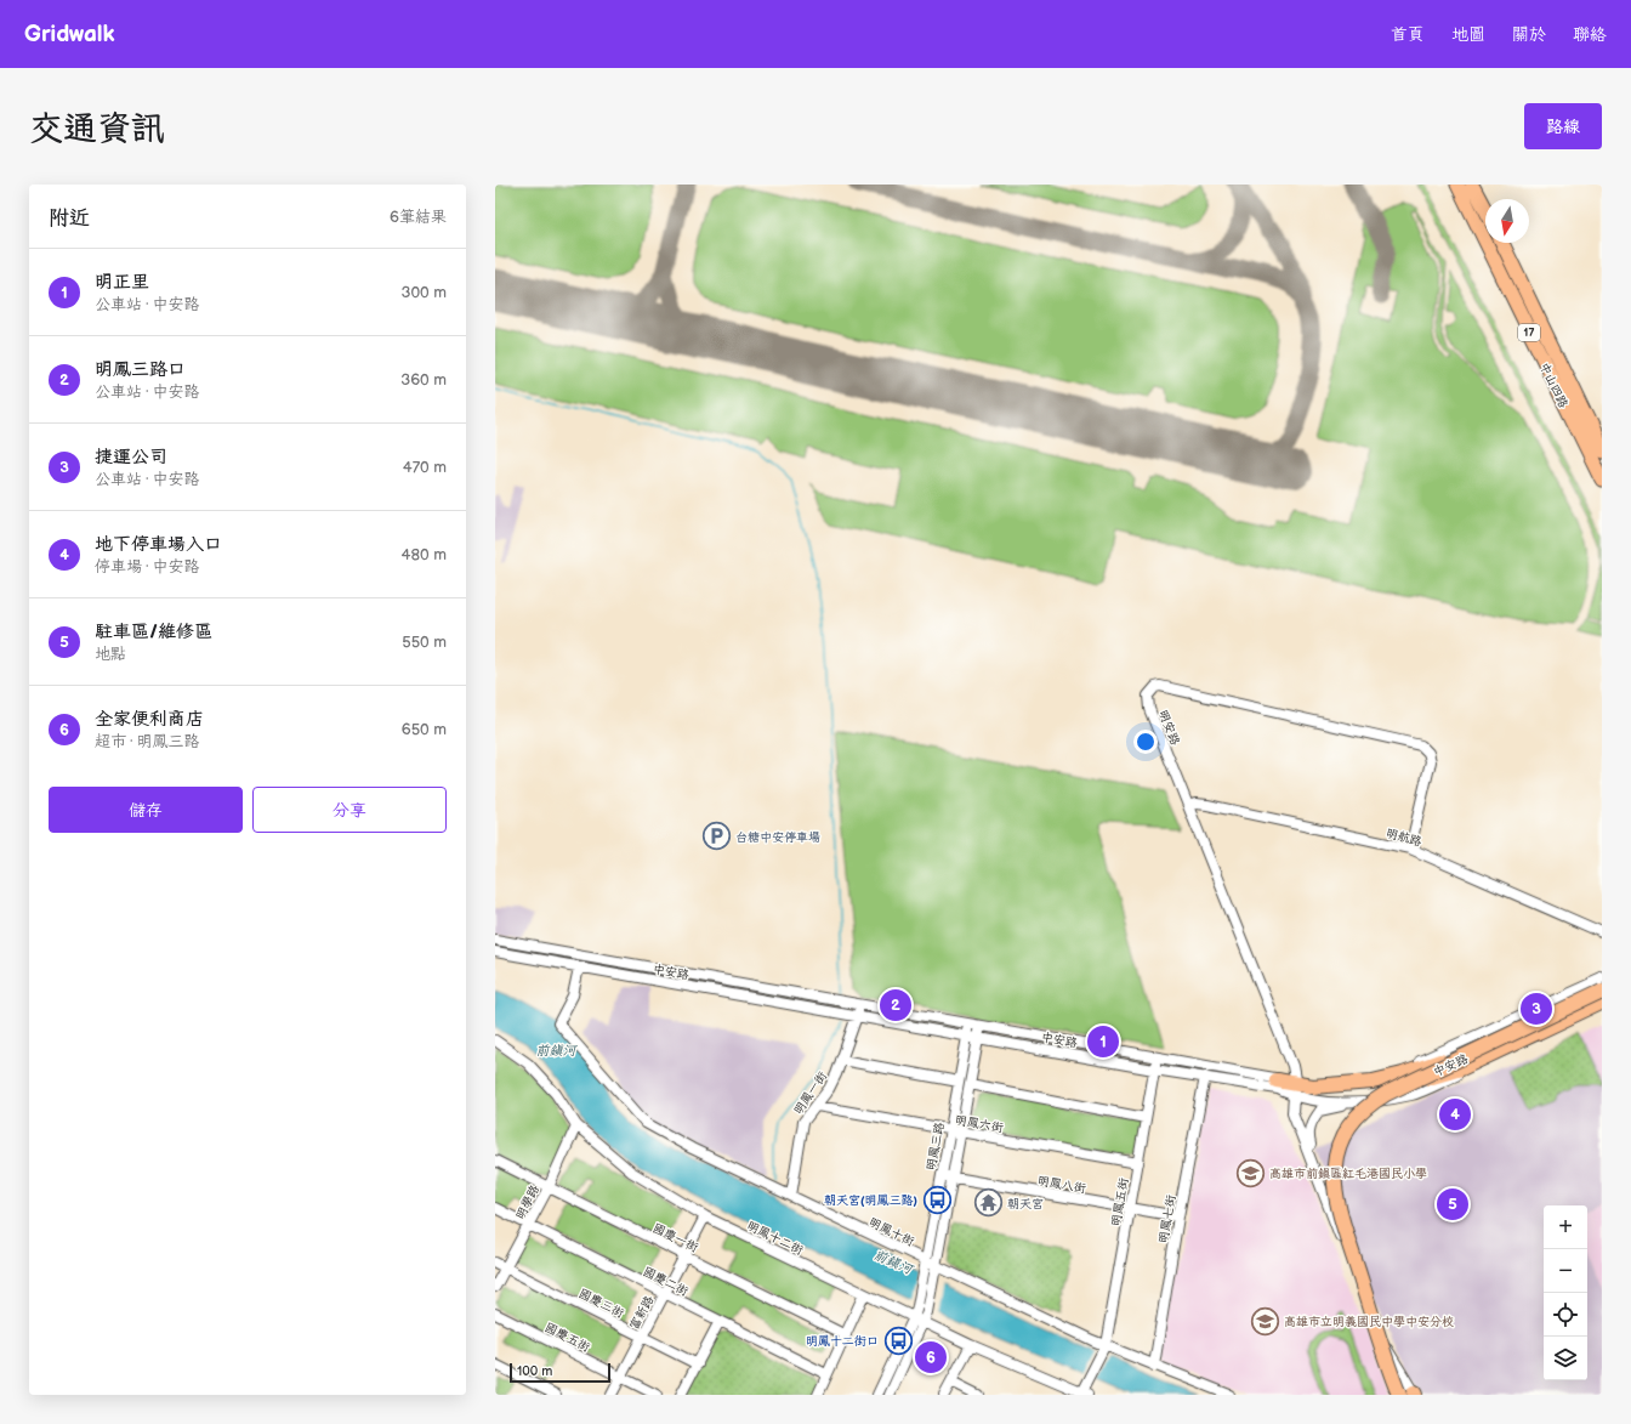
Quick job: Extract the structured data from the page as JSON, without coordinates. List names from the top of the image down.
{
  "streets": {
    "main road": ["17", "中山四路"],
    "street": [
      "明安路",
      "明航路",
      "中安路",
      "明鳳一街",
      "明鳳六街",
      "明鳳三路",
      "明鳳八街",
      "明學路",
      "明鳳五街",
      "明鳳七街",
      "明鳳十街",
      "國慶一街",
      "明鳳十二街",
      "國慶二街",
      "國慶三街",
      "富新路",
      "國慶五街"
    ]
  },
  "crossings": [
    ["明安路", "明航路"],
    ["明安路", "中安路"],
    ["中安路", "明鳳一街"],
    ["中安路", "明鳳三路"],
    ["中安路", "明鳳五街"],
    ["中安路", "明鳳七街"],
    ["中安路", "明鳳十街"],
    ["明鳳一街", "明鳳六街"],
    ["明鳳一街", "明鳳十街"],
    ["明鳳六街", "明鳳三路"],
    ["明鳳六街", "明鳳五街"],
    ["明鳳三路", "明鳳八街"],
    ["明鳳三路", "明鳳十街"],
    ["明鳳三路", "明鳳十二街"],
    ["明鳳八街", "明鳳五街"],
    ["明鳳八街", "明鳳七街"],
    ["明學路", "國慶一街"],
    ["明學路", "明鳳十二街"],
    ["明學路", "國慶二街"],
    ["明學路", "國慶三街"],
    ["明鳳五街", "明鳳十街"],
    ["明鳳五街", "明鳳十二街"],
    ["明鳳七街", "明鳳十街"],
    ["國慶一街", "富新路"],
    ["明鳳十二街", "富新路"],
    ["國慶二街", "富新路"],
    ["國慶三街", "富新路"],
    ["富新路", "國慶五街"]
  ],
  "water": ["前鎮河"],
  "places": {
    "parking": ["台糖中安停車場"],
    "school or university": ["高雄市前鎮區紅毛港國民小學", "高雄市立明義國民中學中安分校"],
    "bus stop": ["朝天宮(明鳳三路)", "明鳳十二街口"],
    "temple": ["朝天宮"]
  },
  "scale_bar": "100 m",
  "north": "bottom",
  "page": {
    "header": "Gridwalk",
    "nav": [
      "首頁",
      "地圖",
      "關於",
      "聯絡"
    ],
    "buttons": [
      "路線",
      ["儲存", "分享"]
    ],
    "title": "交通資訊",
    "heading": ["附近", "6筆結果"],
    "list": [
      {
        "mark": "1",
        "name": "明正里",
        "note": "公車站 · 中安路",
        "value": "300 m"
      },
      {
        "mark": "2",
        "name": "明鳳三路口",
        "note": "公車站 · 中安路",
        "value": "360 m"
      },
      {
        "mark": "3",
        "name": "捷運公司",
        "note": "公車站 · 中安路",
        "value": "470 m"
      },
      {
        "mark": "4",
        "name": "地下停車場入口",
        "note": "停車場 · 中安路",
        "value": "480 m"
      },
      {
        "mark": "5",
        "name": "駐車區/維修區",
        "note": "地點",
        "value": "550 m"
      },
      {
        "mark": "6",
        "name": "全家便利商店",
        "note": "超市 · 明鳳三路",
        "value": "650 m"
      }
    ],
    "pins": [
      "2",
      "3",
      "1",
      "4",
      "5",
      "6"
    ],
    "map_buttons": ["+", "−"],
    "scale": "100 m"
  }
}
